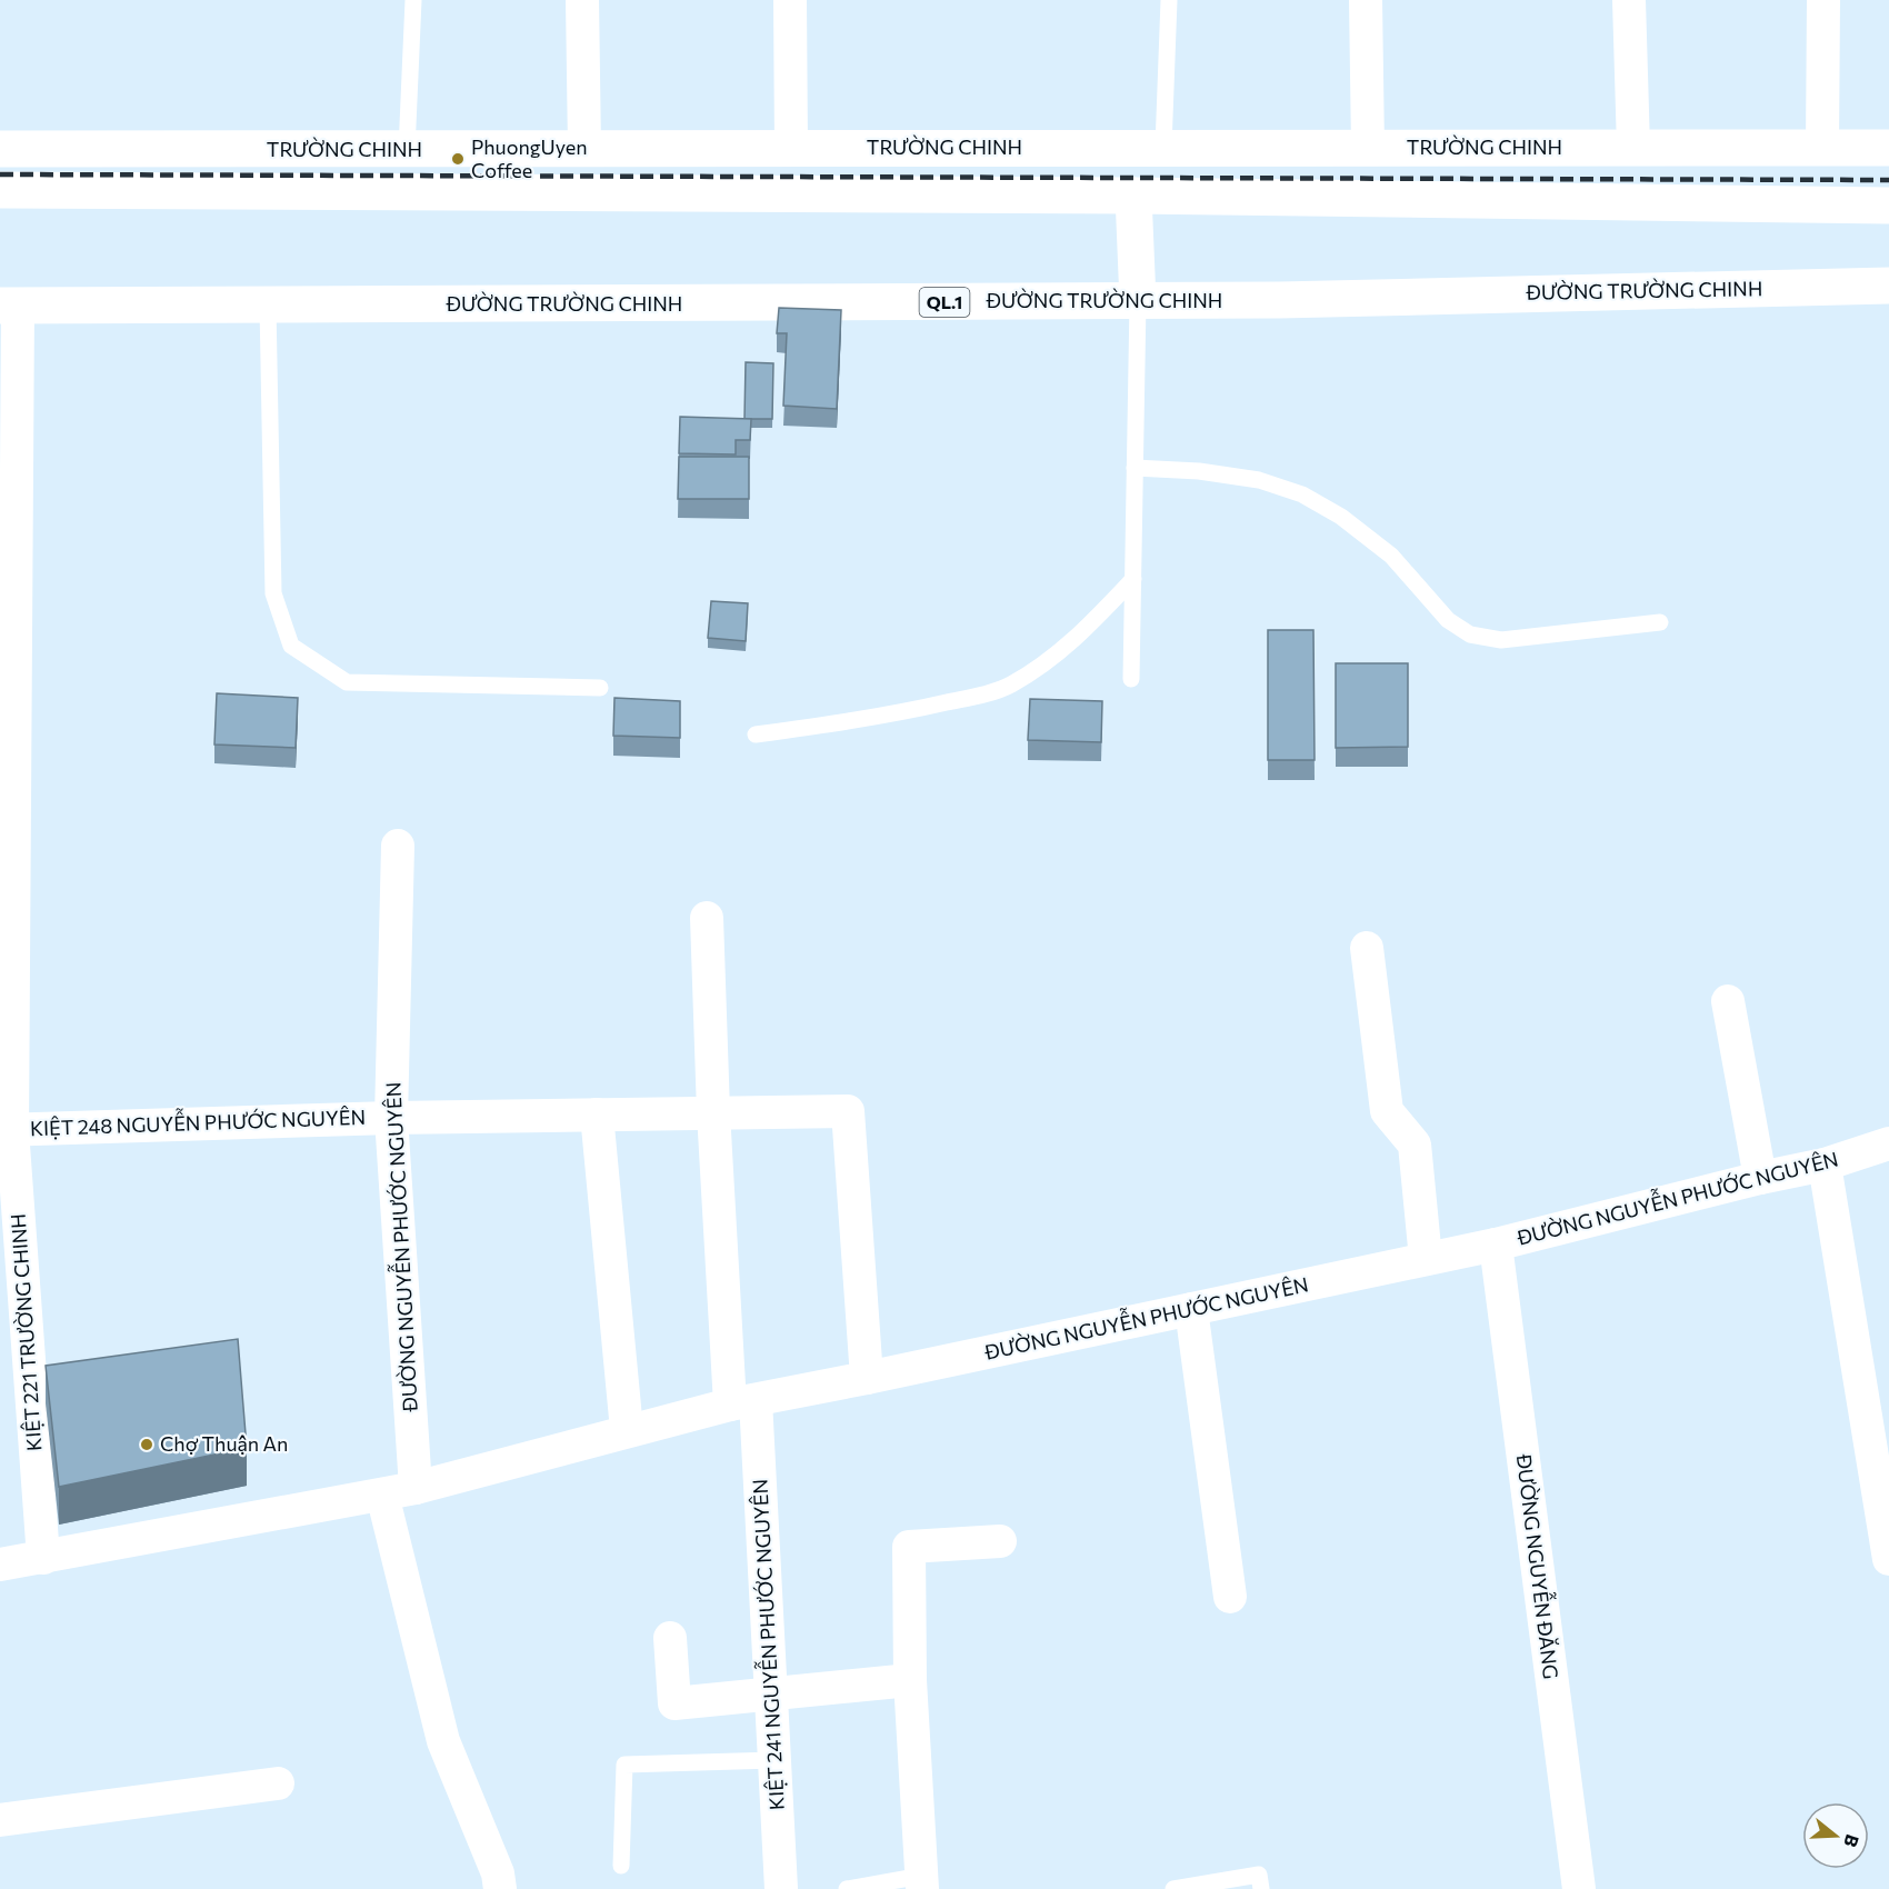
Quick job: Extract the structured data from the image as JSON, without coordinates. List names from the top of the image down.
{
  "streets": {
    "main road": ["TRƯỜNG CHINH", "ĐƯỜNG TRƯỜNG CHINH", "QL.1"],
    "street": [
      "KIỆT 248 NGUYỄN PHƯỚC NGUYÊN",
      "ĐƯỜNG NGUYỄN PHƯỚC NGUYÊN",
      "KIỆT 221 TRƯỜNG CHINH",
      "ĐƯỜNG NGUYỄN ĐĂNG",
      "KIỆT 241 NGUYỄN PHƯỚC NGUYÊN"
    ]
  },
  "crossings": [
    ["ĐƯỜNG TRƯỜNG CHINH", "KIỆT 221 TRƯỜNG CHINH"],
    ["KIỆT 248 NGUYỄN PHƯỚC NGUYÊN", "ĐƯỜNG NGUYỄN PHƯỚC NGUYÊN"],
    ["KIỆT 248 NGUYỄN PHƯỚC NGUYÊN", "KIỆT 221 TRƯỜNG CHINH"],
    ["ĐƯỜNG NGUYỄN PHƯỚC NGUYÊN", "KIỆT 221 TRƯỜNG CHINH"],
    ["ĐƯỜNG NGUYỄN PHƯỚC NGUYÊN", "ĐƯỜNG NGUYỄN ĐĂNG"],
    ["ĐƯỜNG NGUYỄN PHƯỚC NGUYÊN", "KIỆT 241 NGUYỄN PHƯỚC NGUYÊN"]
  ],
  "places": ["PhuongUyen Coffee", "Chợ Thuận An"],
  "north": "right"
}
